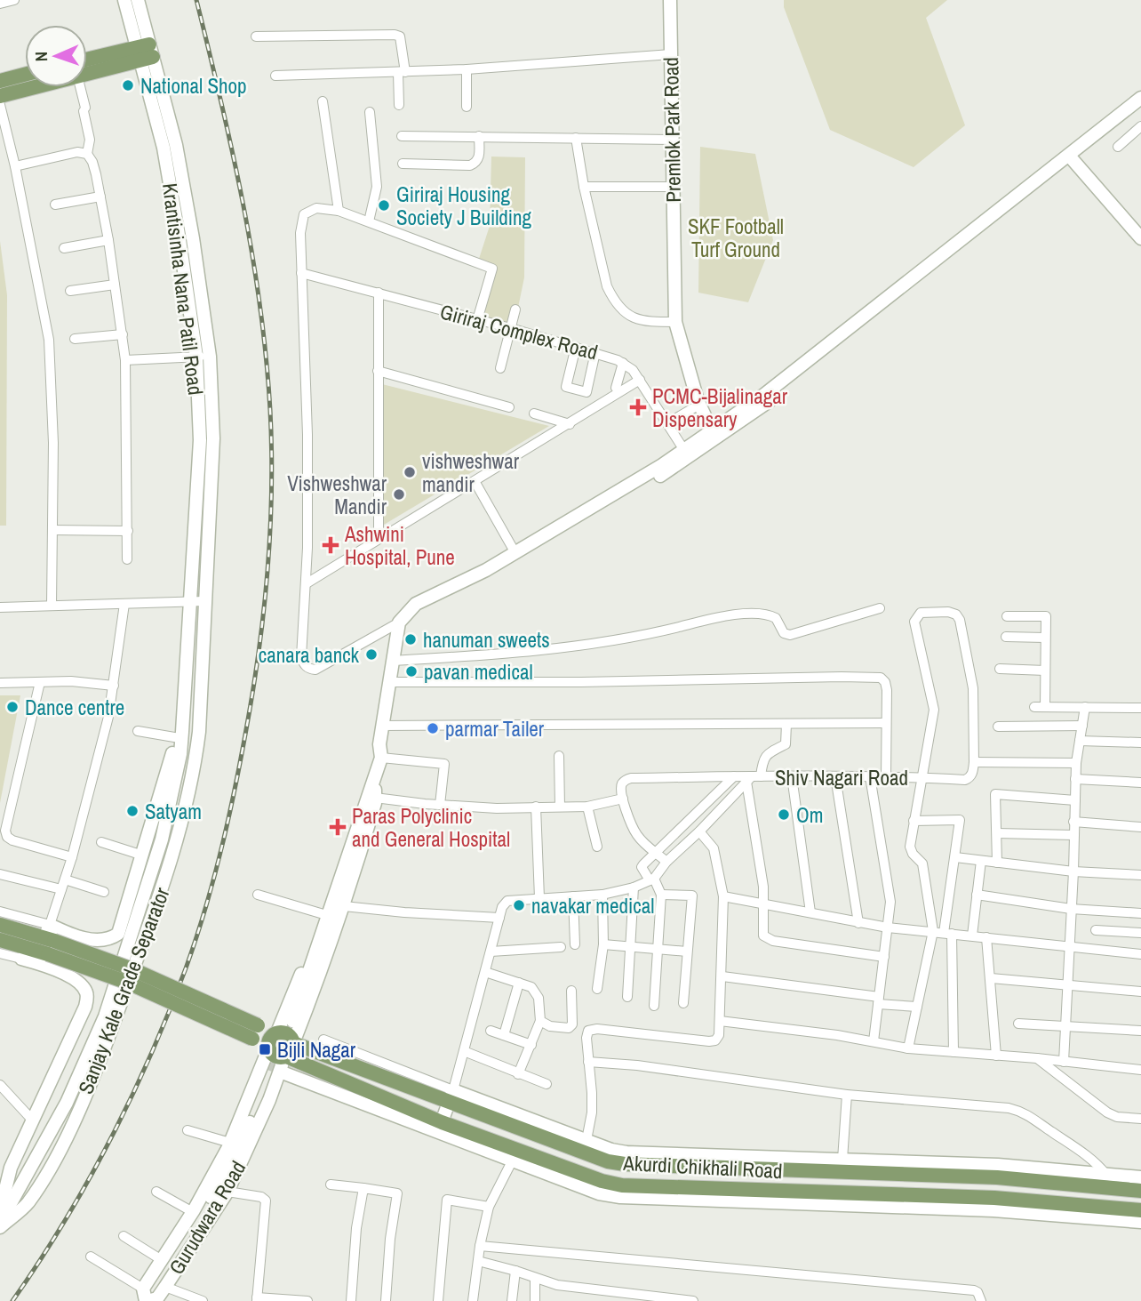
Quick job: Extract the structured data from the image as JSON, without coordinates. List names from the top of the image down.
{
  "streets": {
    "main road": ["Akurdi Chikhali Road"],
    "street": [
      "Premlok Park Road",
      "Krantisinha Nana Patil Road",
      "Giriraj Complex Road",
      "Shiv Nagari Road",
      "Sanjay Kale Grade Separator",
      "Gurudwara Road"
    ]
  },
  "crossings": [
    ["Krantisinha Nana Patil Road", "Sanjay Kale Grade Separator"],
    ["Akurdi Chikhali Road", "Gurudwara Road"]
  ],
  "parks": ["SKF Football Turf Ground"],
  "places": {
    "other": [
      "National Shop",
      "Giriraj Housing Society J Building",
      "vishweshwar mandir",
      "Vishweshwar Mandir",
      "hanuman sweets",
      "canara banck",
      "pavan medical",
      "Dance centre",
      "parmar Tailer",
      "Satyam",
      "Om",
      "navakar medical"
    ],
    "health": ["PCMC-Bijalinagar Dispensary", "Ashwini Hospital, Pune", "Paras Polyclinic and General Hospital"],
    "transit": ["Bijli Nagar"]
  },
  "north": "left"
}
